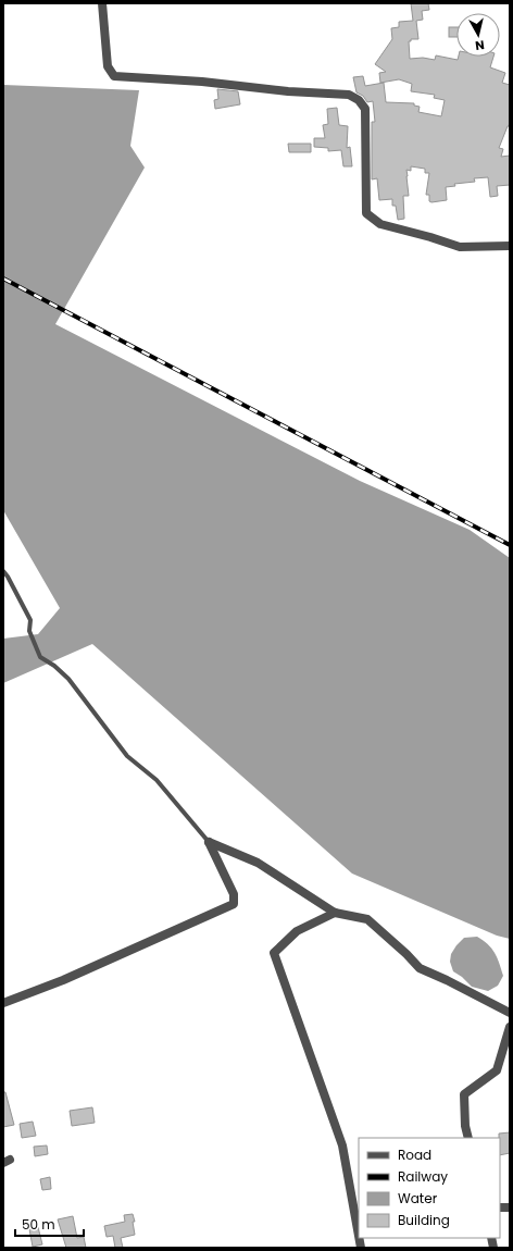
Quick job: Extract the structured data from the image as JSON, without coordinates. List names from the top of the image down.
{
  "legend": [
    "Road",
    "Railway",
    "Water",
    "Building"
  ],
  "scale_bar": "50 m",
  "north": "bottom"
}
